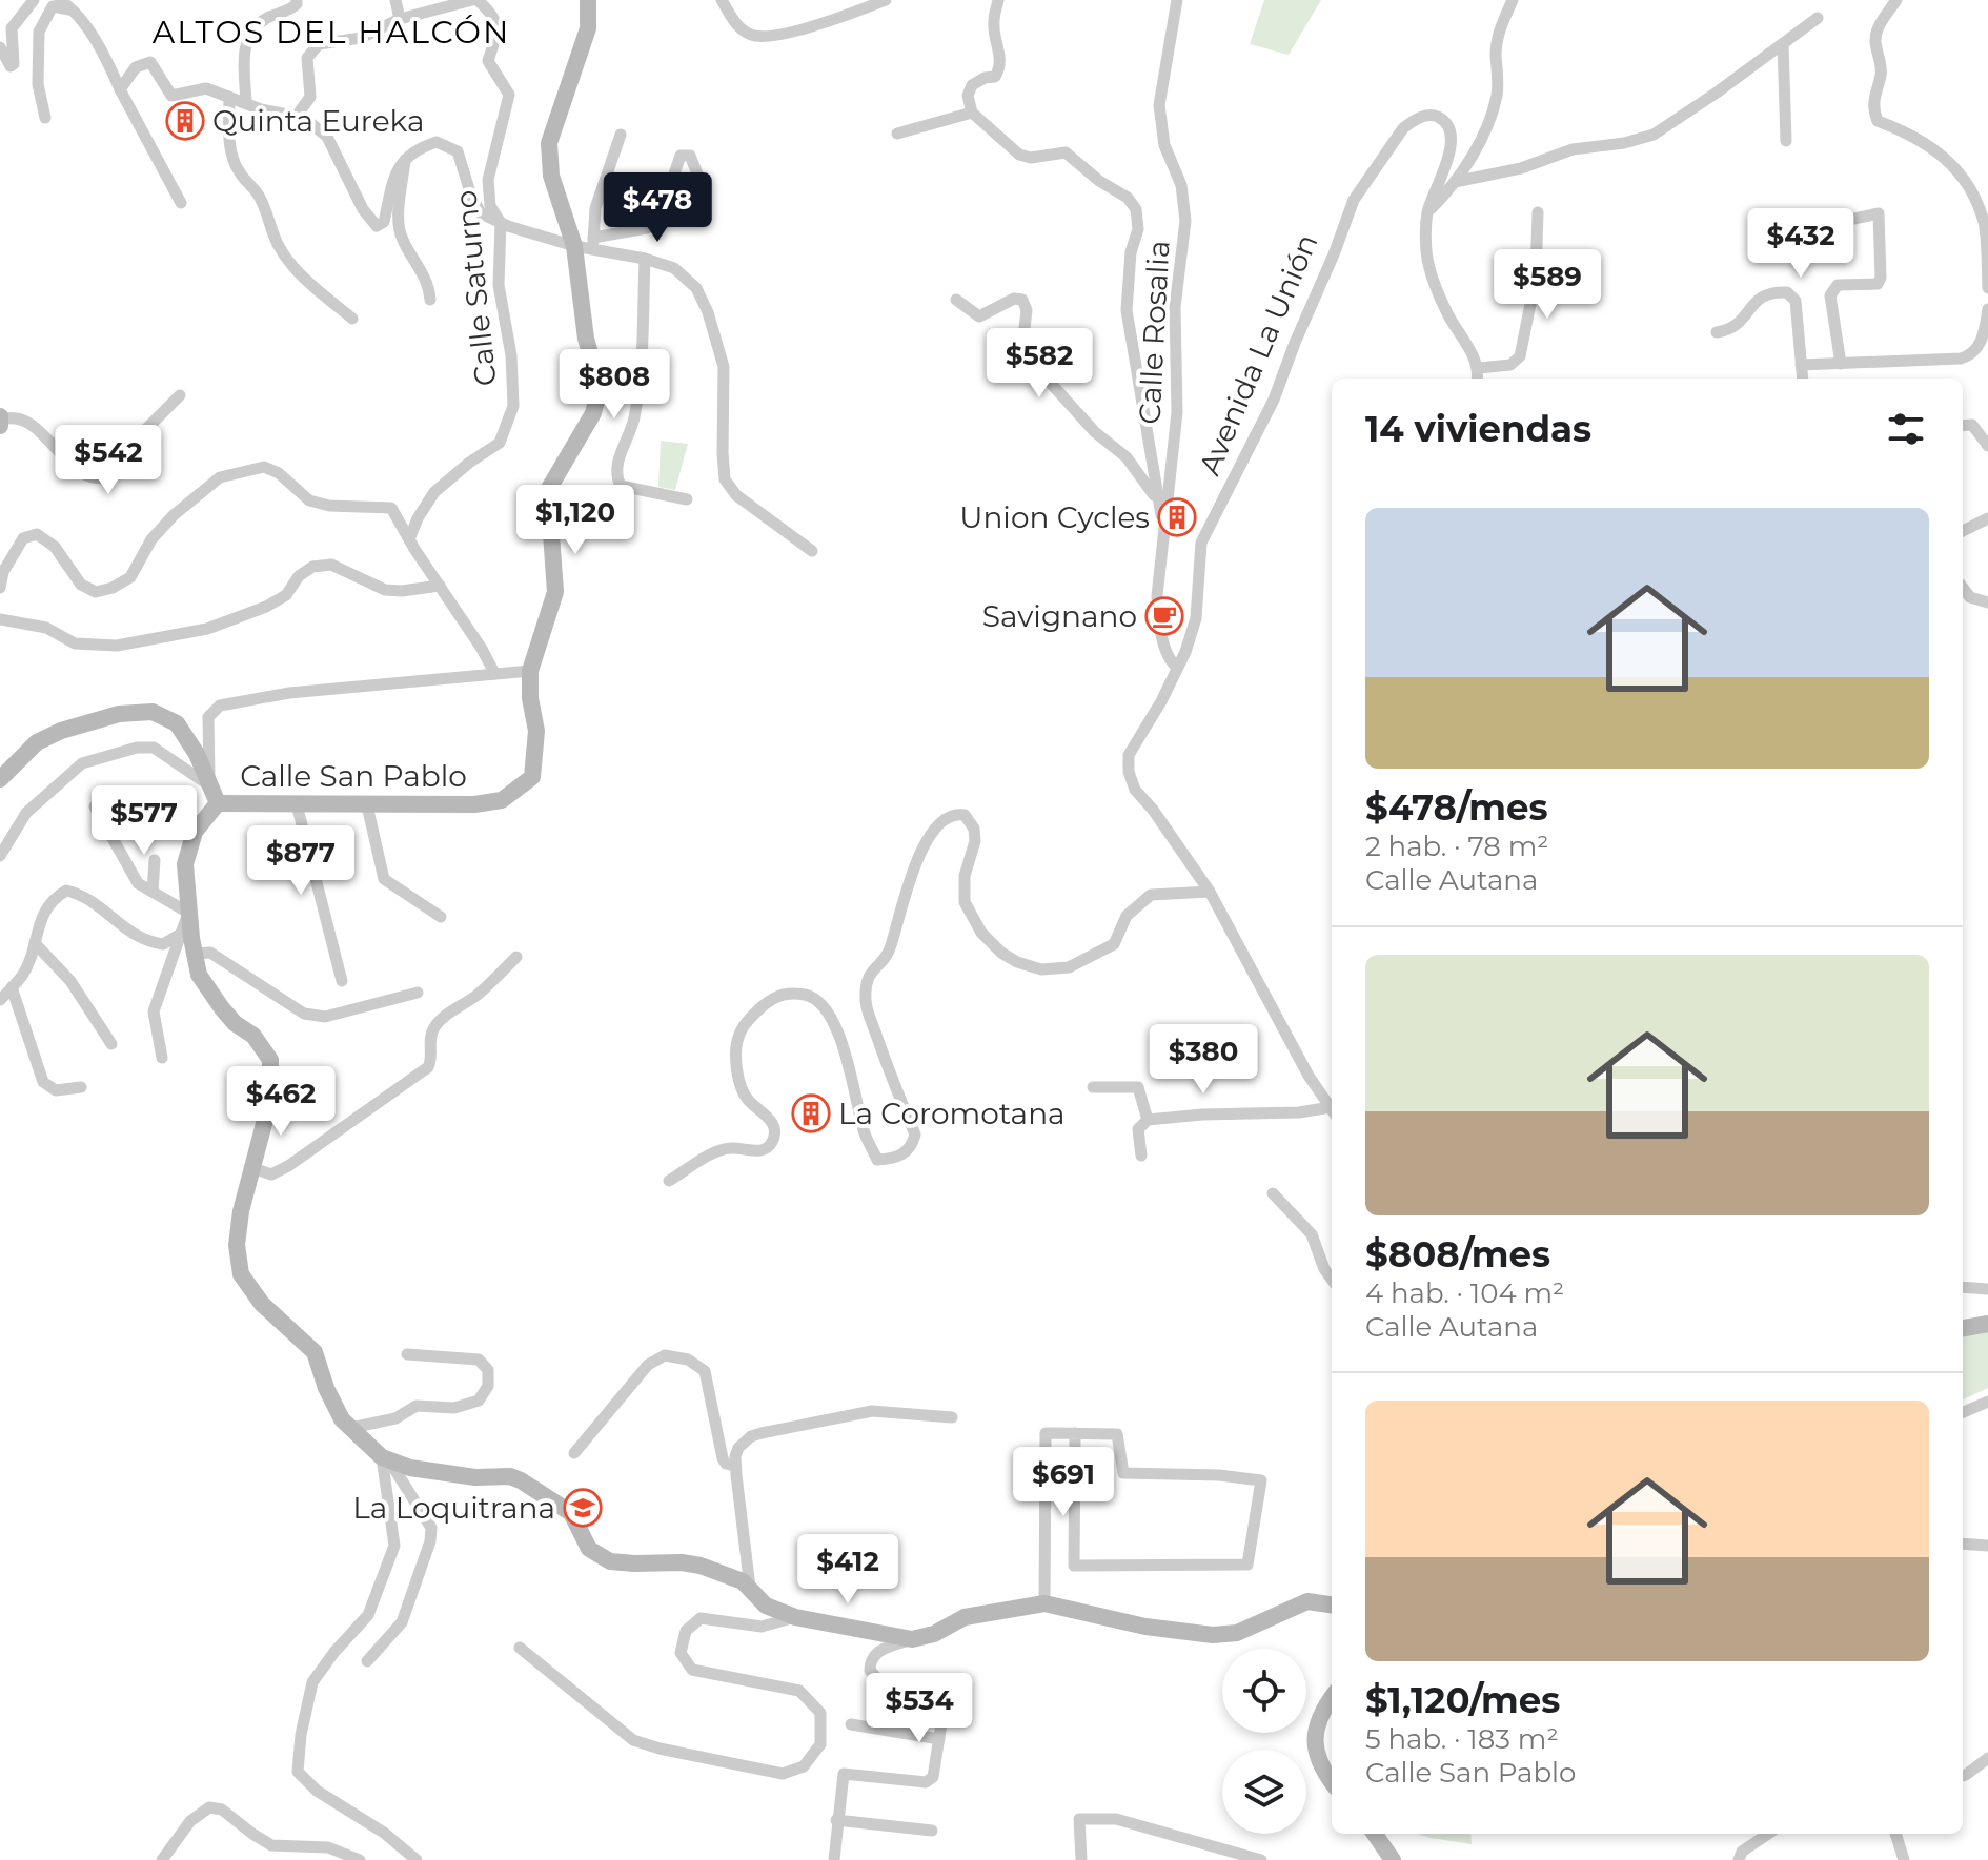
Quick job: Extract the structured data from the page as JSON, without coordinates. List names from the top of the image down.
{
  "streets": {
    "street": [
      "Calle Saturno",
      "Calle Rosalia",
      "Avenida La Unión",
      "Calle San Pablo"
    ]
  },
  "crossings": [
    ["Calle Rosalia", "Avenida La Unión"]
  ],
  "districts": ["ALTOS DEL HALCÓN"],
  "places": {
    "building": ["Quinta Eureka", "Union Cycles", "La Coromotana"],
    "cafe": ["Savignano"],
    "school or university": ["La Loquitrana"]
  },
  "page": {
    "price": [
      "$478",
      "$432",
      "$589",
      "$582",
      "$808",
      "$542",
      "$1,120",
      "$577",
      "$877",
      "$380",
      "$462",
      "$691",
      "$412",
      "$534"
    ],
    "heading": "14 viviendas",
    "list": [
      {
        "name": "$478/mes",
        "note": "2 hab. · 78 m² · Calle Autana"
      },
      {
        "name": "$808/mes",
        "note": "4 hab. · 104 m² · Calle Autana"
      },
      {
        "name": "$1,120/mes",
        "note": "5 hab. · 183 m² · Calle San Pablo"
      }
    ]
  }
}
